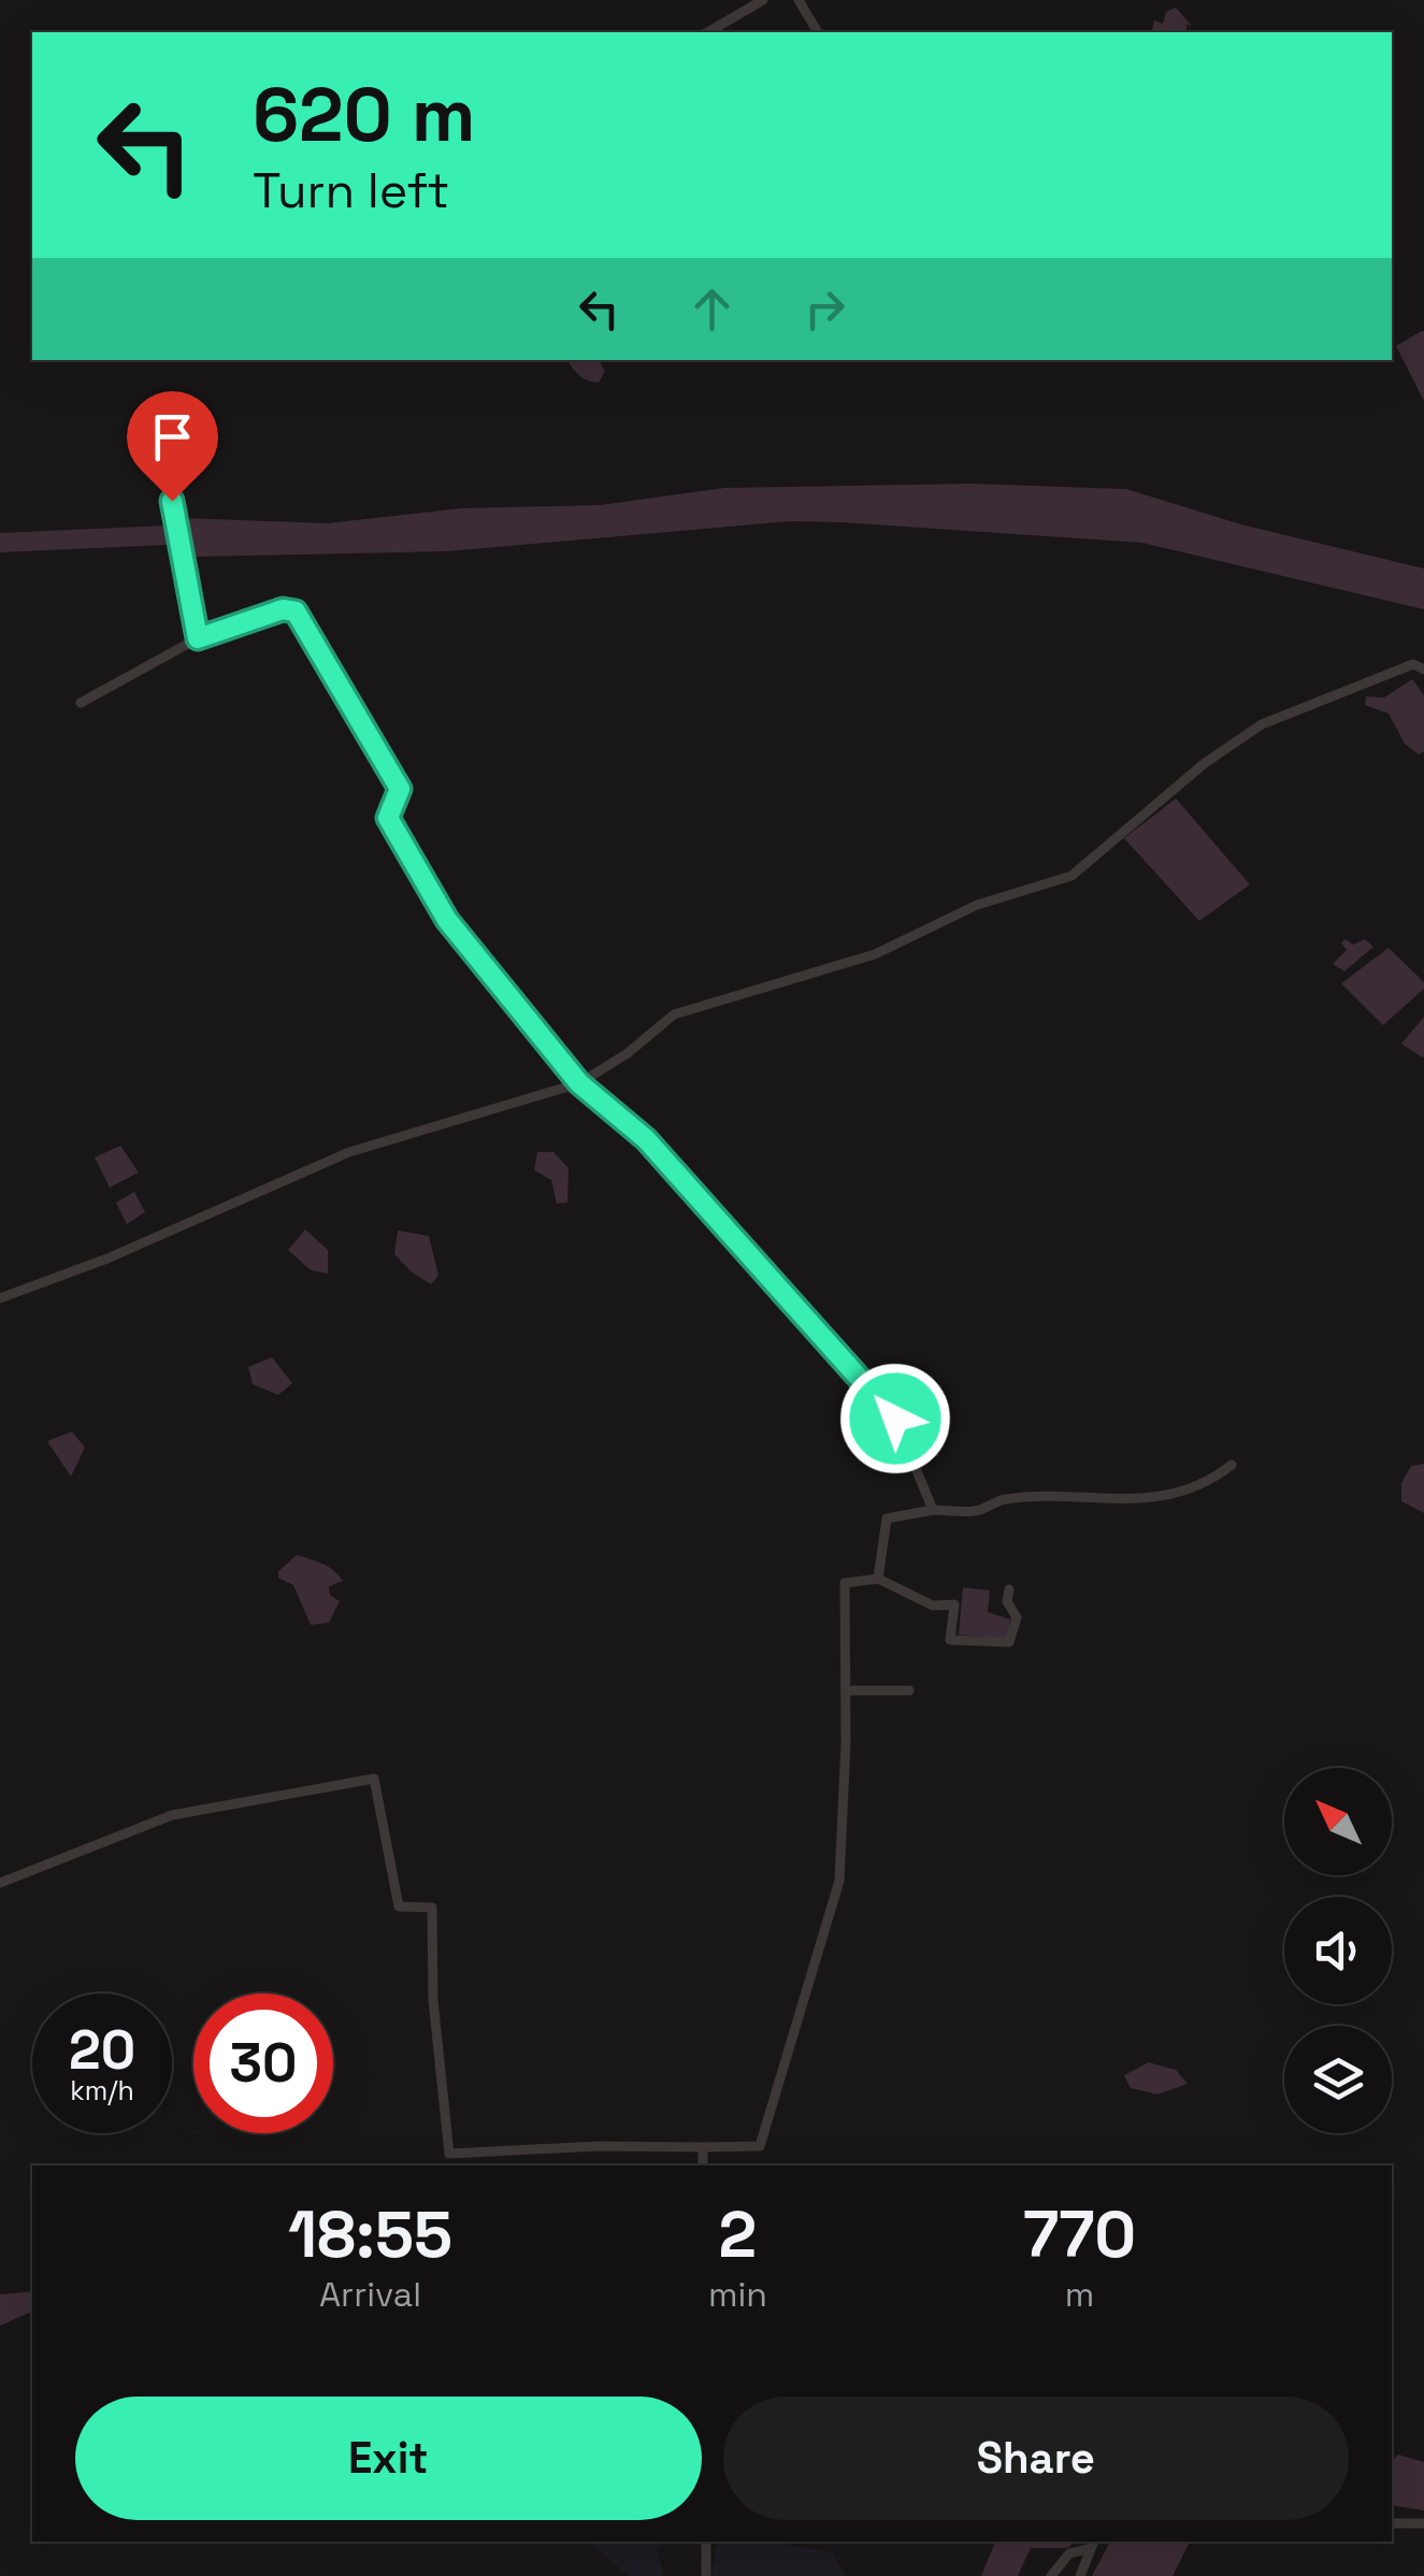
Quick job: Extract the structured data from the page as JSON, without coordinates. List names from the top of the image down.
{
  "north": "top left",
  "page": {
    "turn": ["620 m", "Turn left"],
    "speed": "20 km/h",
    "limit": "30",
    "eta": [
      "18:55",
      "Arrival",
      "2",
      "min",
      "770",
      "m"
    ],
    "buttons": ["Exit", "Share"]
  }
}
